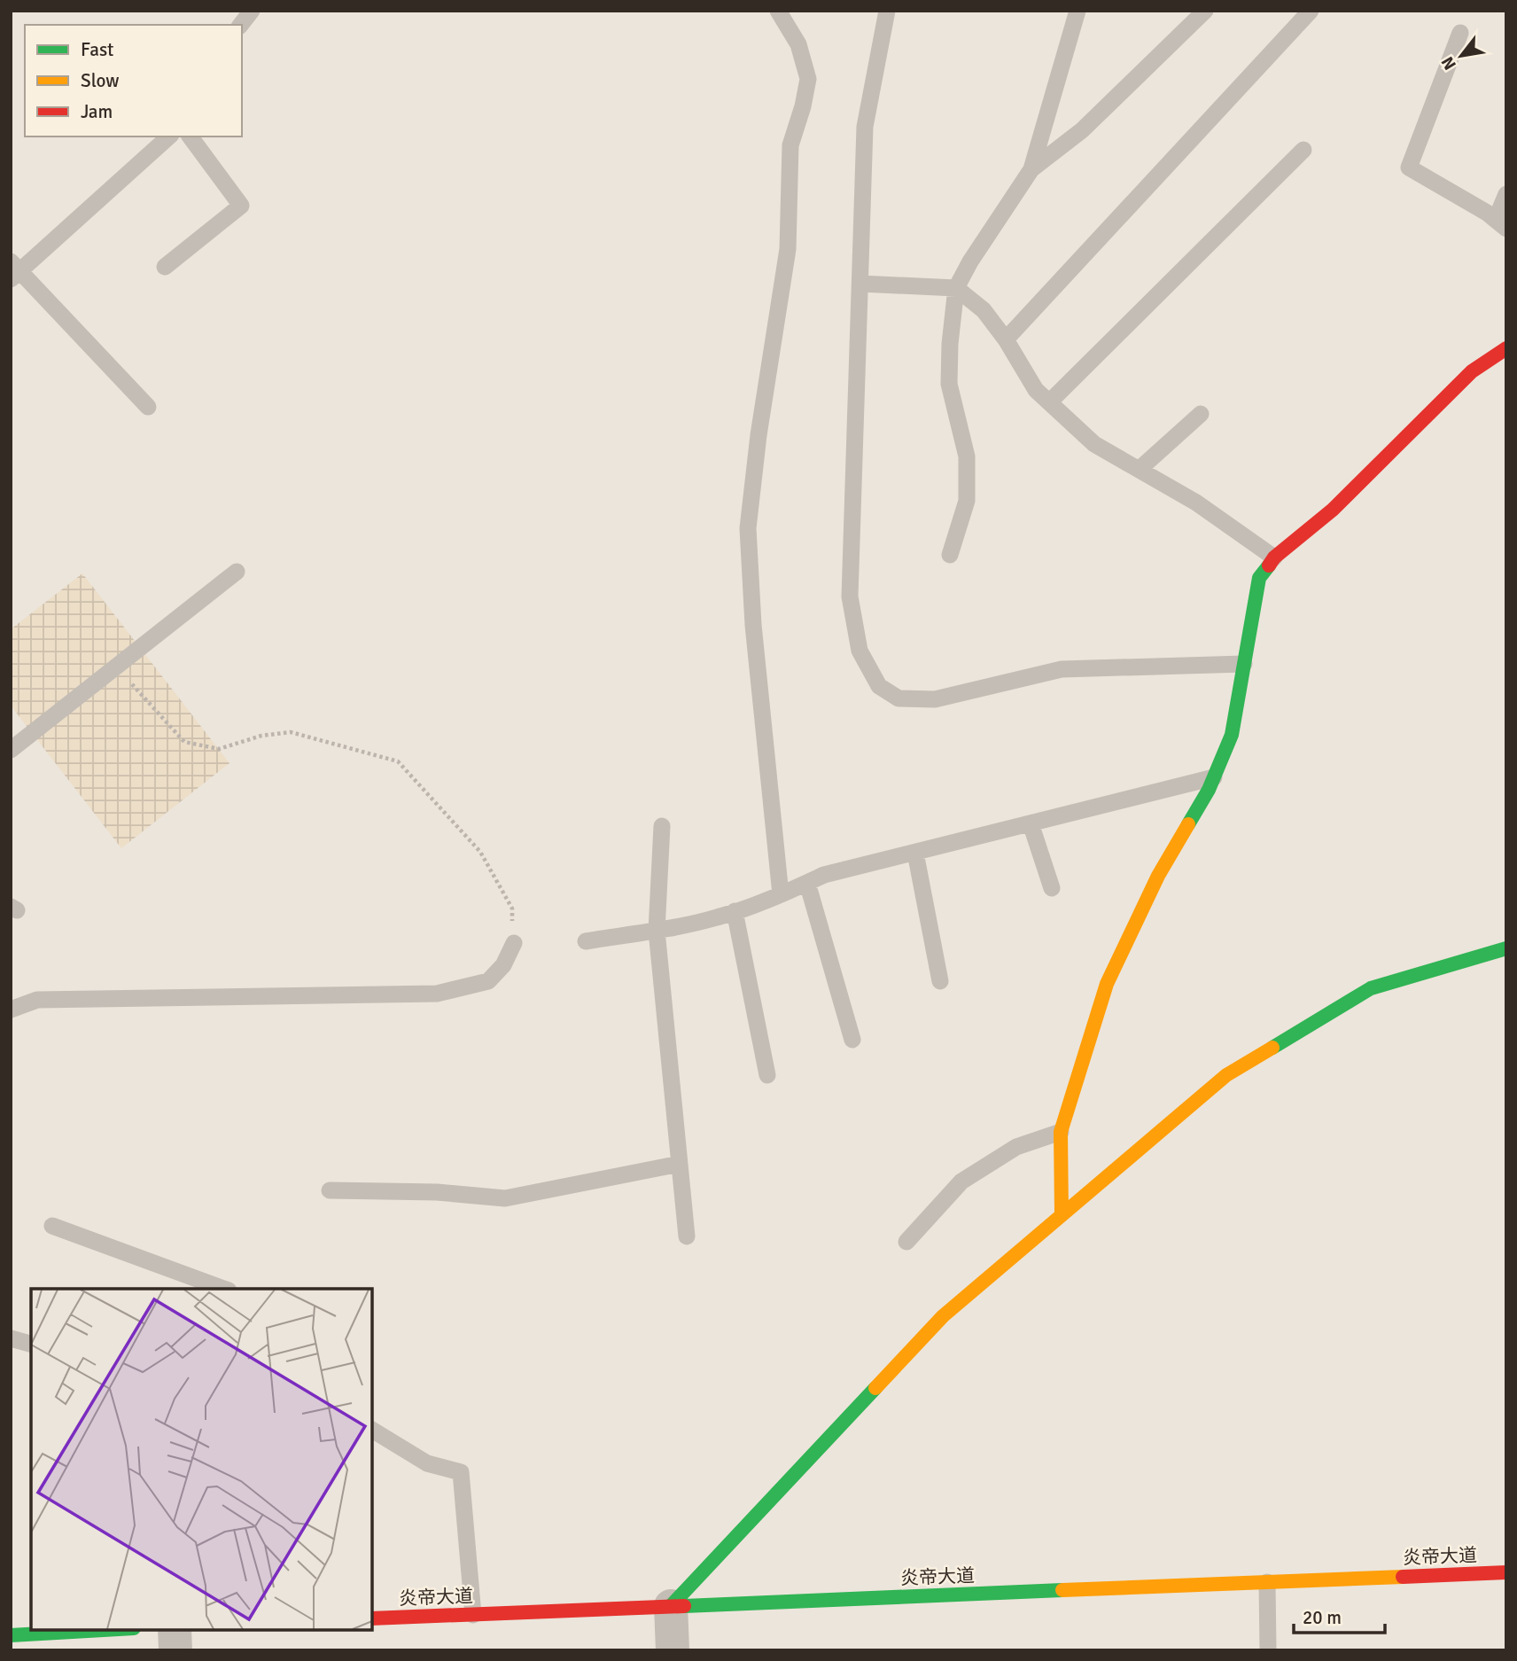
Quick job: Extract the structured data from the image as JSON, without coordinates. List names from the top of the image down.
{
  "streets": {
    "street": ["炎帝大道"]
  },
  "legend": ["Fast", "Slow", "Jam"],
  "scale_bar": "20 m",
  "north": "bottom left"
}
